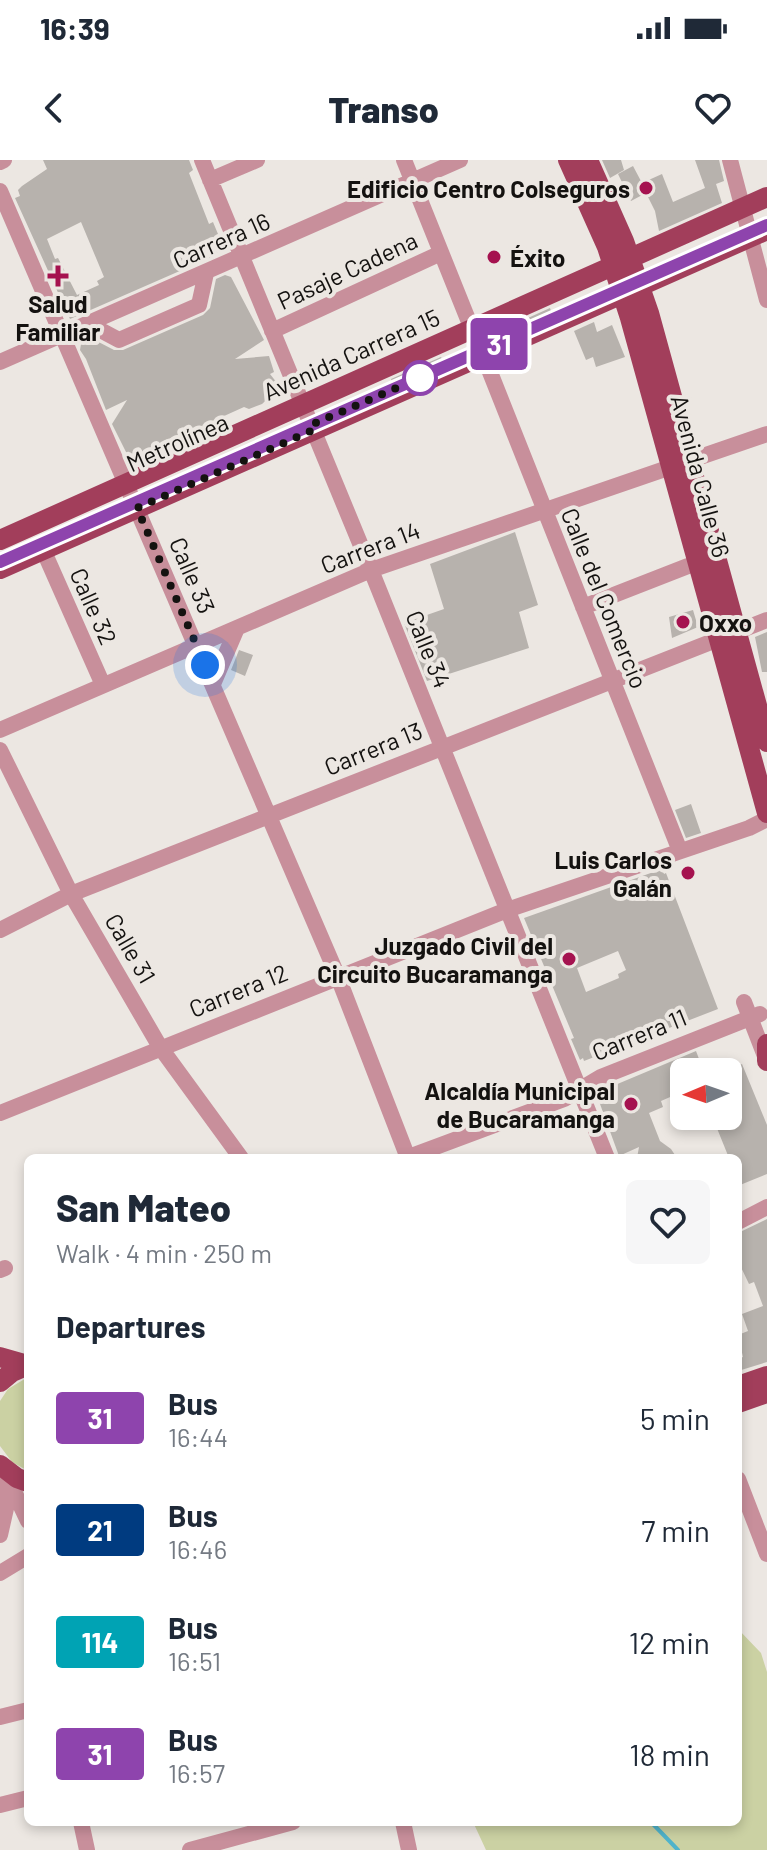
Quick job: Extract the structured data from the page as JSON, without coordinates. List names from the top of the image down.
{
  "streets": {
    "main road": ["Avenida Carrera 15", "Avenida Calle 36"],
    "street": [
      "Carrera 16",
      "Pasaje Cadena",
      "Metrolínea",
      "Carrera 14",
      "Calle 33",
      "Calle del Comercio",
      "Calle 32",
      "Calle 34",
      "Carrera 13",
      "Calle 31",
      "Carrera 12",
      "Carrera 11"
    ]
  },
  "crossings": [
    ["Carrera 16", "Calle 33"],
    ["Carrera 16", "Calle 34"],
    ["Pasaje Cadena", "Calle 34"],
    ["Avenida Carrera 15", "Metrolínea"],
    ["Avenida Carrera 15", "Avenida Calle 36"],
    ["Avenida Carrera 15", "Calle 33"],
    ["Avenida Carrera 15", "Calle 32"],
    ["Avenida Carrera 15", "Calle 34"],
    ["Metrolínea", "Calle 33"],
    ["Avenida Calle 36", "Carrera 14"],
    ["Avenida Calle 36", "Carrera 13"],
    ["Carrera 14", "Calle 33"],
    ["Carrera 14", "Calle del Comercio"],
    ["Carrera 14", "Calle 32"],
    ["Carrera 14", "Calle 34"],
    ["Calle 33", "Carrera 13"],
    ["Calle 33", "Carrera 12"],
    ["Calle del Comercio", "Carrera 13"],
    ["Calle del Comercio", "Carrera 12"],
    ["Calle 34", "Carrera 13"],
    ["Calle 34", "Carrera 12"],
    ["Calle 34", "Carrera 11"],
    ["Carrera 13", "Calle 31"],
    ["Calle 31", "Carrera 12"]
  ],
  "places": {
    "other": [
      "Edificio Centro Colseguros",
      "Éxito",
      "Oxxo",
      "Luis Carlos Galán",
      "Juzgado Civil del Circuito Bucaramanga",
      "Alcaldía Municipal de Bucaramanga"
    ],
    "health": ["Salud Familiar"]
  },
  "lines": ["bus line 31"],
  "north": "left",
  "page": {
    "status": "16:39",
    "header": "Transo",
    "on_map": "31",
    "heading": [
      ["San Mateo", "Walk · 4 min · 250 m"],
      "Departures"
    ],
    "list": [
      {
        "mark": "31",
        "name": "Bus",
        "note": "16:44",
        "value": "5 min"
      },
      {
        "mark": "21",
        "name": "Bus",
        "note": "16:46",
        "value": "7 min"
      },
      {
        "mark": "114",
        "name": "Bus",
        "note": "16:51",
        "value": "12 min"
      },
      {
        "mark": "31",
        "name": "Bus",
        "note": "16:57",
        "value": "18 min"
      }
    ]
  }
}
